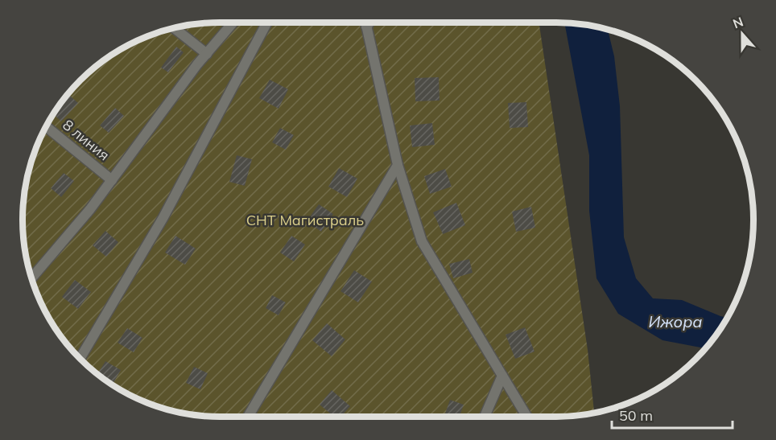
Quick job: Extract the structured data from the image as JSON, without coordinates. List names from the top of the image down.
{
  "streets": {
    "lane": ["8 линия"]
  },
  "water": ["Ижора"],
  "parks": ["СНТ Магистраль"],
  "scale_bar": "50 m",
  "north": "top"
}
